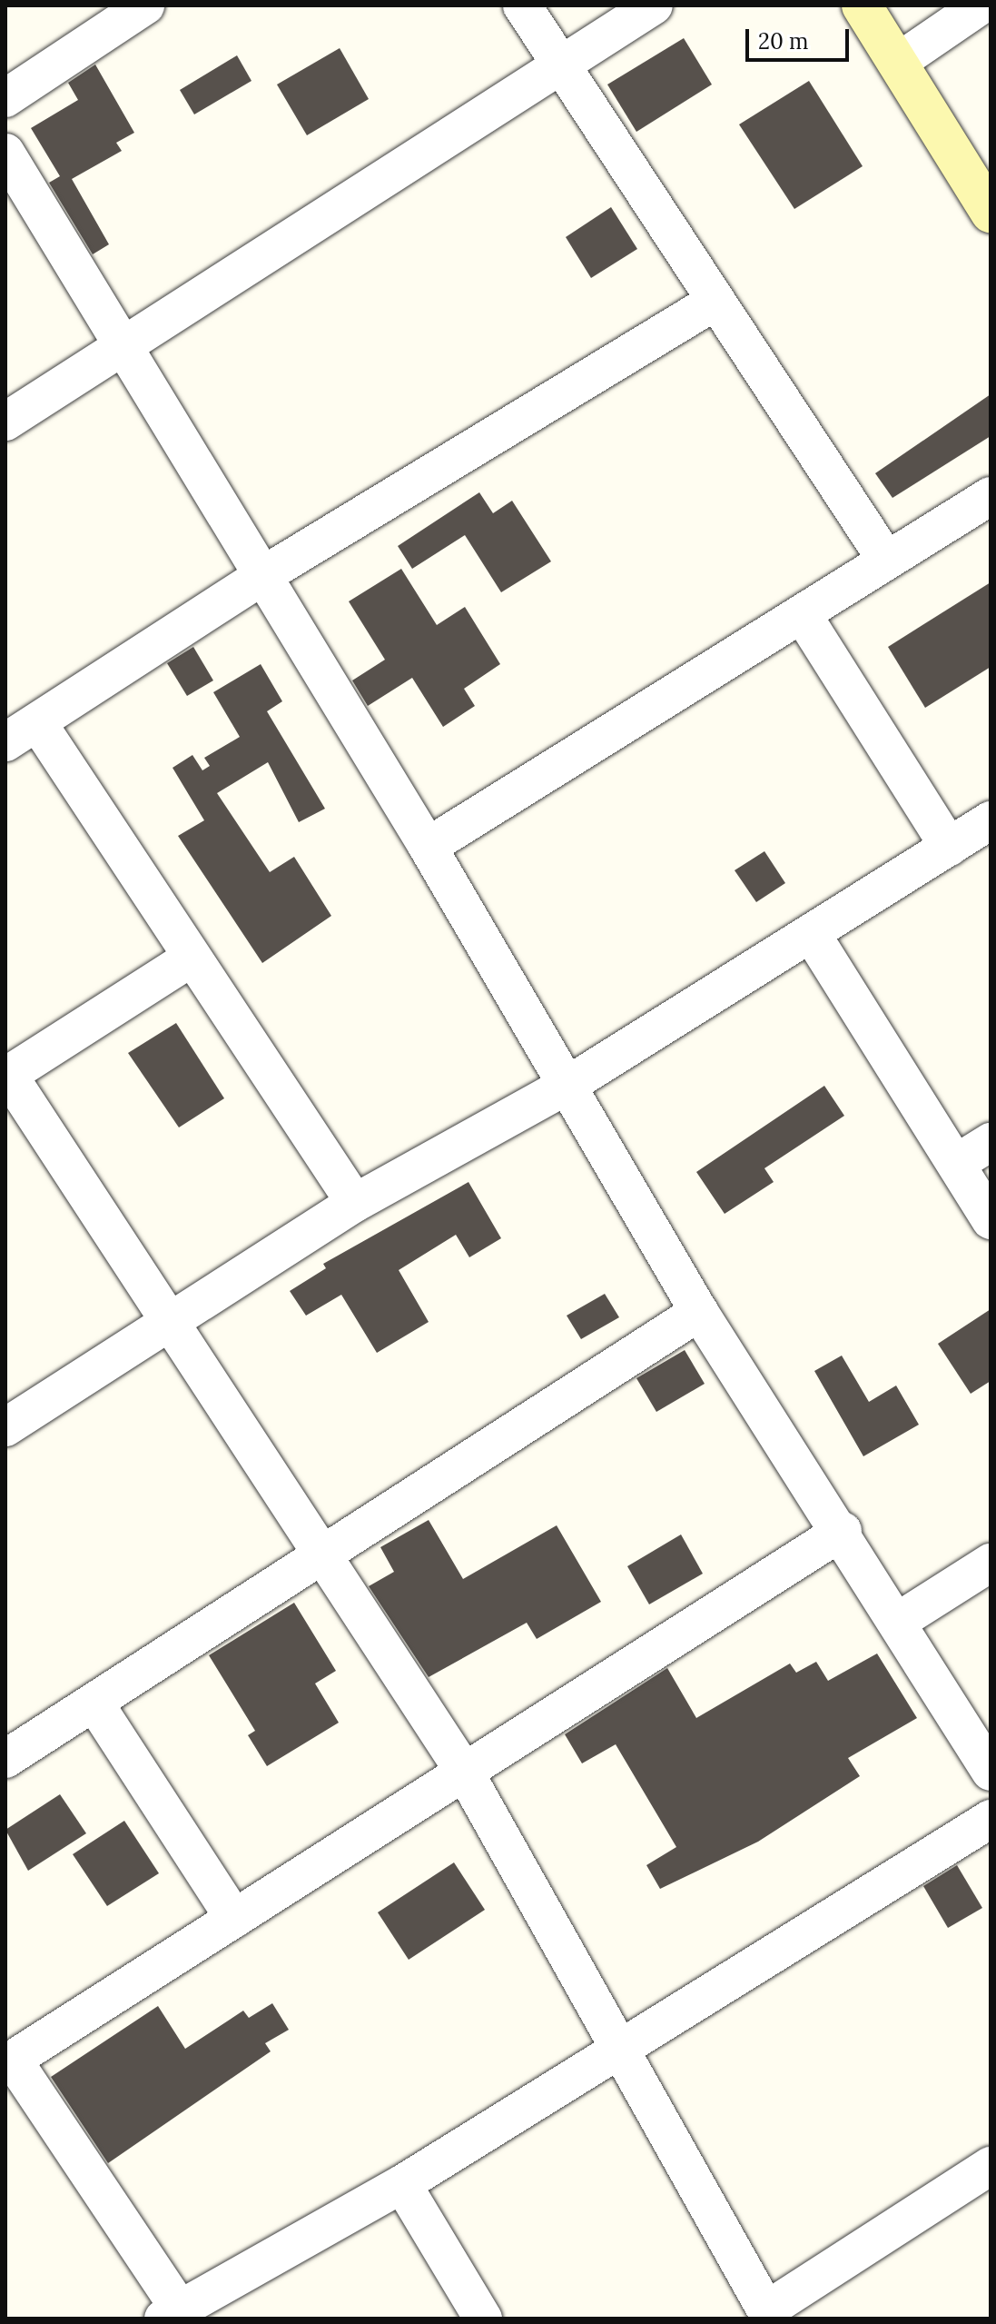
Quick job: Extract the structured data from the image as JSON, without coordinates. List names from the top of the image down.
{
  "scale_bar": "20 m"
}
